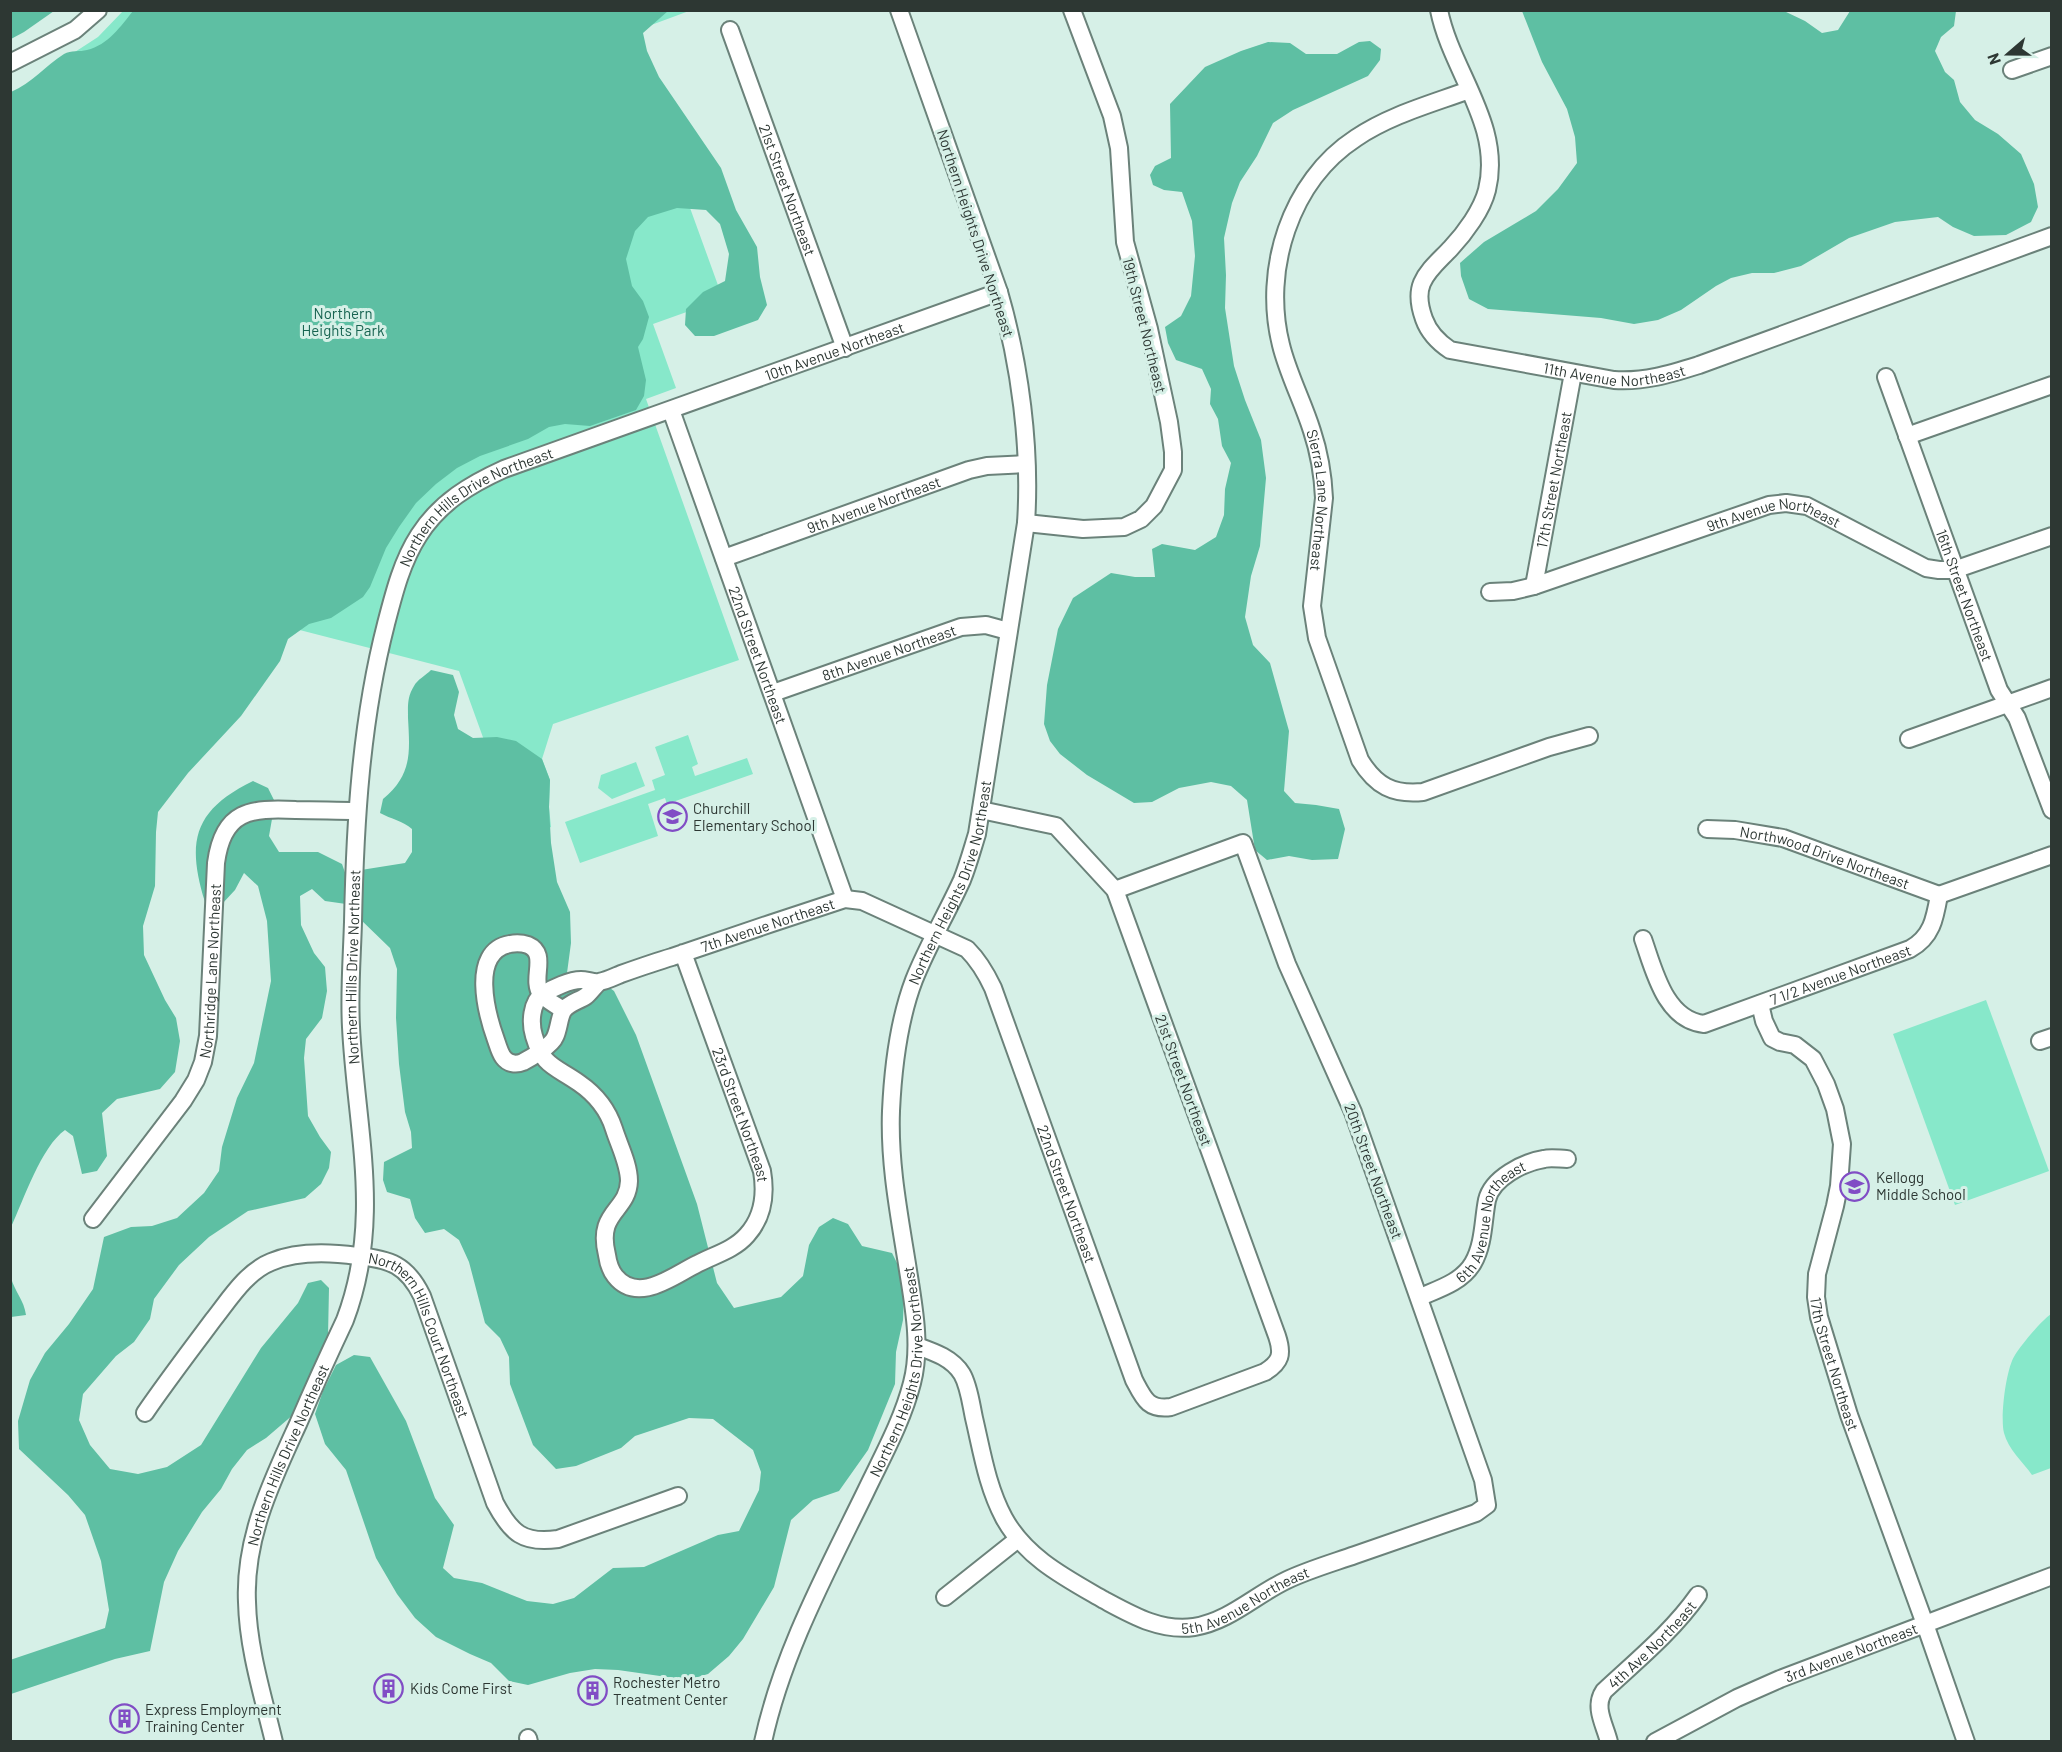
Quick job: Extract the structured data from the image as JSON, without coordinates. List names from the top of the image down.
{
  "streets": {
    "street": [
      "21st Street Northeast",
      "Northern Heights Drive Northeast",
      "19th Street Northeast",
      "10th Avenue Northeast",
      "11th Avenue Northeast",
      "17th Street Northeast",
      "Sierra Lane Northeast",
      "9th Avenue Northeast",
      "Northern Hills Drive Northeast",
      "16th Street Northeast",
      "8th Avenue Northeast",
      "22nd Street Northeast",
      "Northwood Drive Northeast",
      "7th Avenue Northeast",
      "Northridge Lane Northeast",
      "7 1/2 Avenue Northeast",
      "23rd Street Northeast",
      "20th Street Northeast",
      "6th Avenue Northeast",
      "Northern Hills Court Northeast",
      "5th Avenue Northeast",
      "4th Ave Northeast",
      "3rd Avenue Northeast"
    ]
  },
  "crossings": [
    ["21st Street Northeast", "Northern Heights Drive Northeast"],
    ["21st Street Northeast", "10th Avenue Northeast"],
    ["21st Street Northeast", "22nd Street Northeast"],
    ["21st Street Northeast", "20th Street Northeast"],
    ["Northern Heights Drive Northeast", "19th Street Northeast"],
    ["Northern Heights Drive Northeast", "10th Avenue Northeast"],
    ["Northern Heights Drive Northeast", "9th Avenue Northeast"],
    ["Northern Heights Drive Northeast", "8th Avenue Northeast"],
    ["Northern Heights Drive Northeast", "22nd Street Northeast"],
    ["Northern Heights Drive Northeast", "7th Avenue Northeast"],
    ["Northern Heights Drive Northeast", "5th Avenue Northeast"],
    ["10th Avenue Northeast", "Northern Hills Drive Northeast"],
    ["10th Avenue Northeast", "22nd Street Northeast"],
    ["11th Avenue Northeast", "17th Street Northeast"],
    ["11th Avenue Northeast", "Sierra Lane Northeast"],
    ["17th Street Northeast", "9th Avenue Northeast"],
    ["17th Street Northeast", "7 1/2 Avenue Northeast"],
    ["17th Street Northeast", "3rd Avenue Northeast"],
    ["9th Avenue Northeast", "16th Street Northeast"],
    ["9th Avenue Northeast", "22nd Street Northeast"],
    ["Northern Hills Drive Northeast", "22nd Street Northeast"],
    ["Northern Hills Drive Northeast", "Northridge Lane Northeast"],
    ["Northern Hills Drive Northeast", "Northern Hills Court Northeast"],
    ["8th Avenue Northeast", "22nd Street Northeast"],
    ["22nd Street Northeast", "7th Avenue Northeast"],
    ["Northwood Drive Northeast", "7 1/2 Avenue Northeast"],
    ["7th Avenue Northeast", "23rd Street Northeast"],
    ["20th Street Northeast", "6th Avenue Northeast"],
    ["20th Street Northeast", "5th Avenue Northeast"]
  ],
  "parks": ["Northern Heights Park"],
  "places": {
    "school or university": ["Churchill Elementary School", "Kellogg Middle School"],
    "building": ["Kids Come First", "Rochester Metro Treatment Center", "Express Employment Training Center"]
  },
  "north": "left"
}
